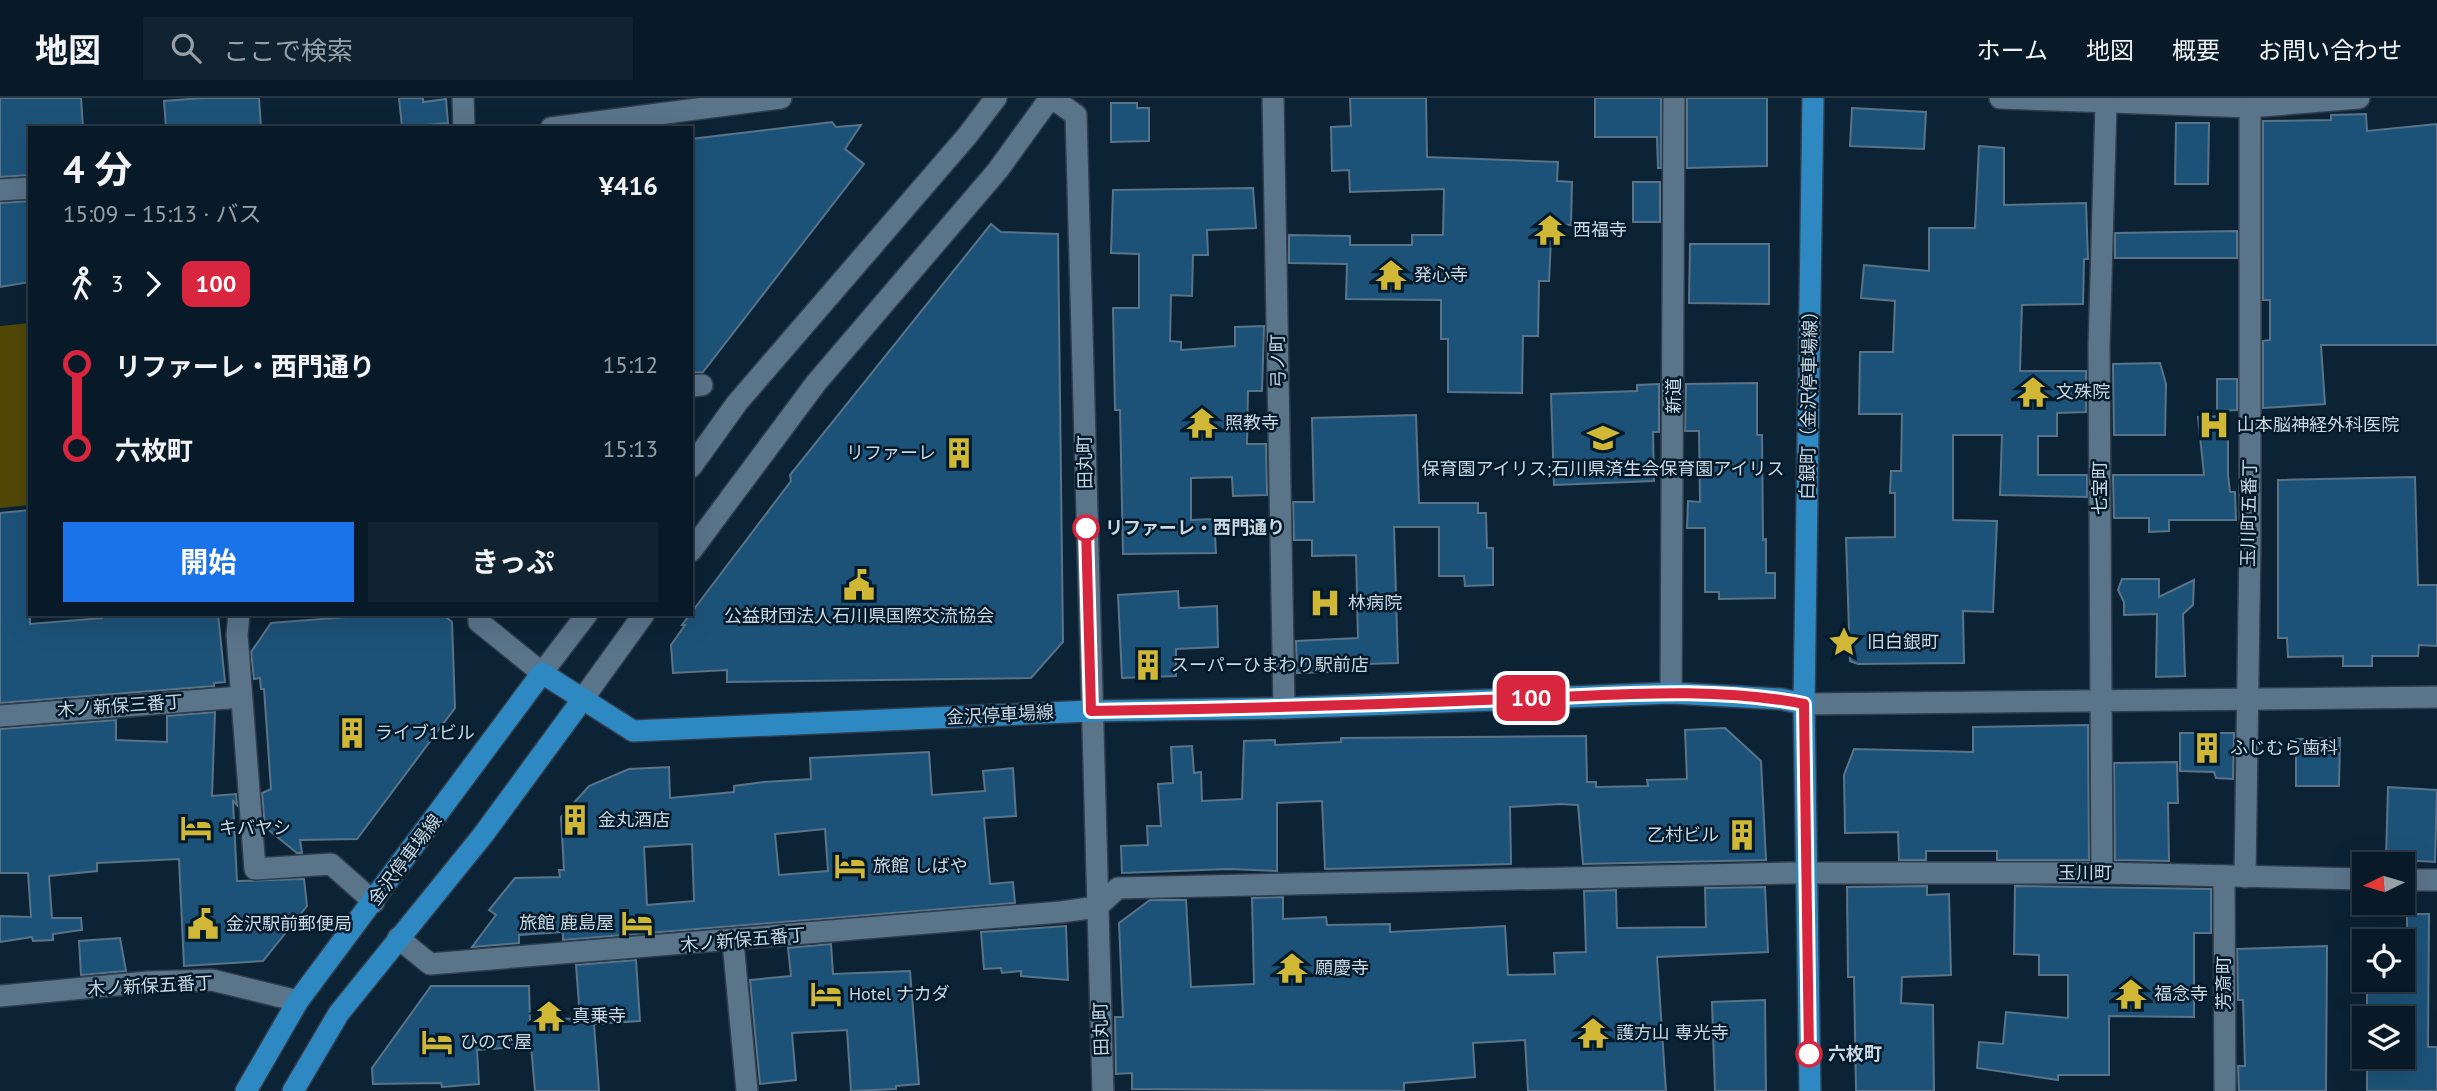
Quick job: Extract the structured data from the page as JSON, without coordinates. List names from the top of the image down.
{
  "streets": {
    "main road": ["白銀町（金沢停車場線）", "金沢停車場線"],
    "street": [
      "弓ノ町",
      "新道",
      "田丸町",
      "七宝町",
      "玉川町五番丁",
      "木ノ新保三番丁",
      "玉川町",
      "木ノ新保五番丁",
      "芳斎町"
    ]
  },
  "crossings": [
    ["弓ノ町", "金沢停車場線"],
    ["新道", "金沢停車場線"],
    ["白銀町（金沢停車場線）", "金沢停車場線"],
    ["白銀町（金沢停車場線）", "玉川町"],
    ["田丸町", "金沢停車場線"],
    ["田丸町", "玉川町"],
    ["田丸町", "木ノ新保五番丁"],
    ["七宝町", "玉川町"],
    ["玉川町五番丁", "玉川町"],
    ["金沢停車場線", "木ノ新保五番丁"],
    ["玉川町", "木ノ新保五番丁"],
    ["玉川町", "芳斎町"]
  ],
  "places": {
    "temple": [
      "西福寺",
      "発心寺",
      "文殊院",
      "照教寺",
      "願慶寺",
      "福念寺",
      "真乗寺",
      "護方山 専光寺"
    ],
    "hospital": ["山本脳神経外科医院", "林病院"],
    "school or university": ["保育園アイリス;石川県済生会保育園アイリス"],
    "building": [
      "リファーレ",
      "スーパーひまわり駅前店",
      "ライブ1ビル",
      "ふじむら歯科",
      "金丸酒店",
      "乙村ビル"
    ],
    "other": ["リファーレ・西門通り", "六枚町"],
    "public building": ["公益財団法人石川県国際交流協会", "金沢駅前郵便局"],
    "place": ["旧白銀町"],
    "hotel": [
      "キバヤシ",
      "旅館 しばや",
      "旅館 鹿島屋",
      "Hotel ナカダ",
      "ひので屋"
    ]
  },
  "lines": ["bus line 100"],
  "north": "left",
  "page": {
    "header": "地図",
    "search": "ここで検索",
    "nav": [
      "ホーム",
      "地図",
      "概要",
      "お問い合わせ"
    ],
    "on_map": "100",
    "heading": ["4 分", "15:09 – 15:13 · バス", "¥416"],
    "legs": ["3", "100"],
    "list": [
      {
        "name": "リファーレ・西門通り",
        "value": "15:12"
      },
      {
        "name": "六枚町",
        "value": "15:13"
      }
    ],
    "buttons": ["開始", "きっぷ"]
  }
}
